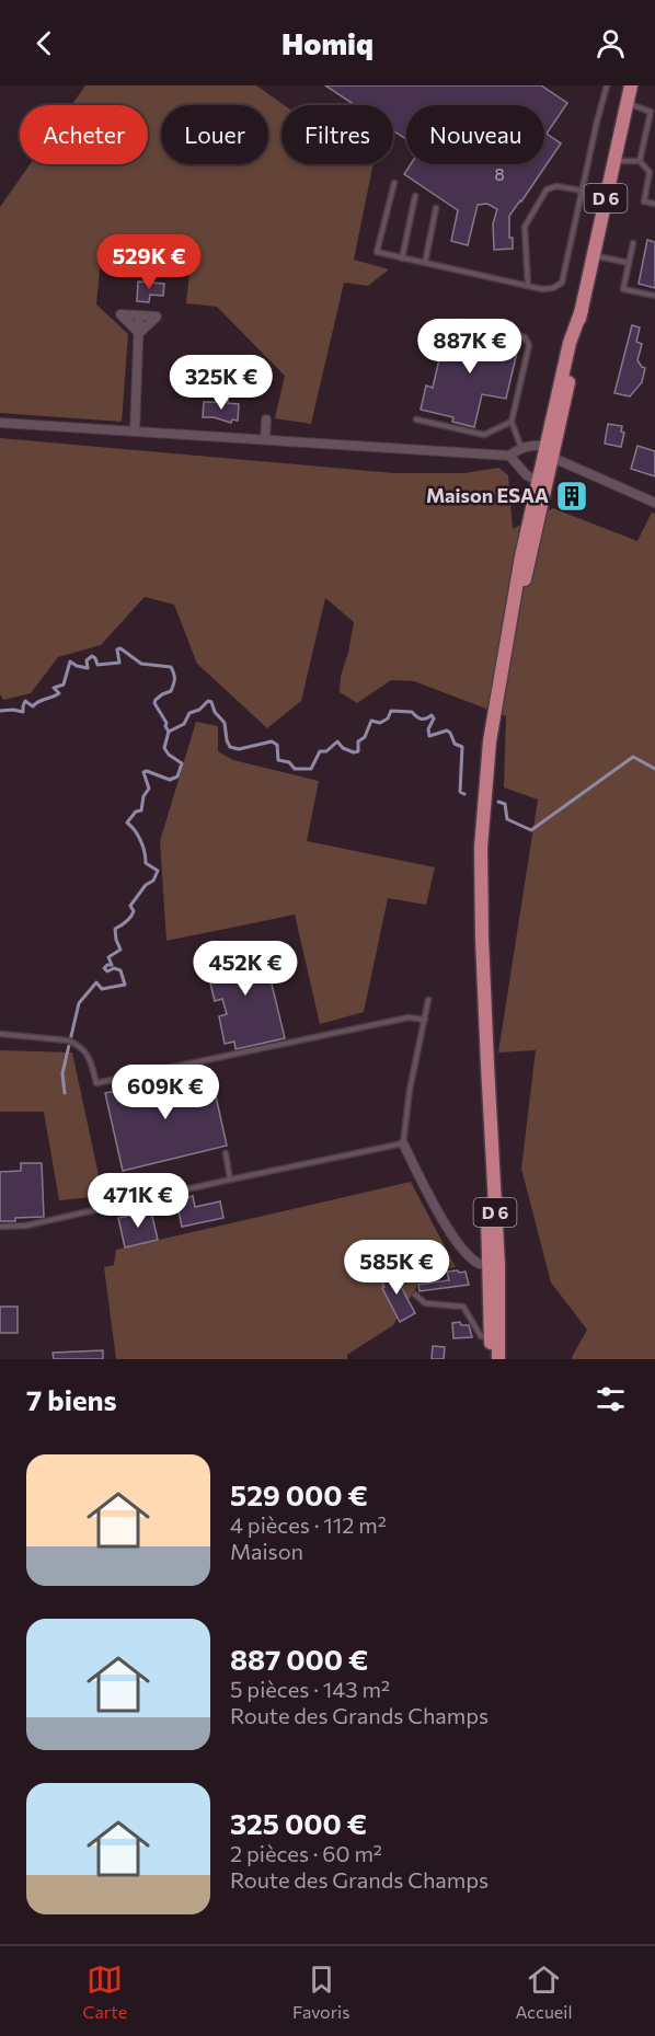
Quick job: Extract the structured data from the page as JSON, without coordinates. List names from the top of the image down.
{
  "streets": {
    "main road": ["D 6"]
  },
  "places": {
    "building": ["Maison ESAA"]
  },
  "house_numbers": ["8"],
  "page": {
    "header": "Homiq",
    "chip": [
      "Acheter",
      "Louer",
      "Filtres",
      "Nouveau"
    ],
    "price": [
      "529K €",
      "887K €",
      "325K €",
      "452K €",
      "609K €",
      "471K €",
      "585K €"
    ],
    "heading": "7 biens",
    "list": [
      {
        "name": "529 000 €",
        "note": "4 pièces · 112 m² · Maison"
      },
      {
        "name": "887 000 €",
        "note": "5 pièces · 143 m² · Route des Grands Champs"
      },
      {
        "name": "325 000 €",
        "note": "2 pièces · 60 m² · Route des Grands Champs"
      }
    ],
    "tabs": ["Carte", "Favoris", "Accueil"]
  }
}
